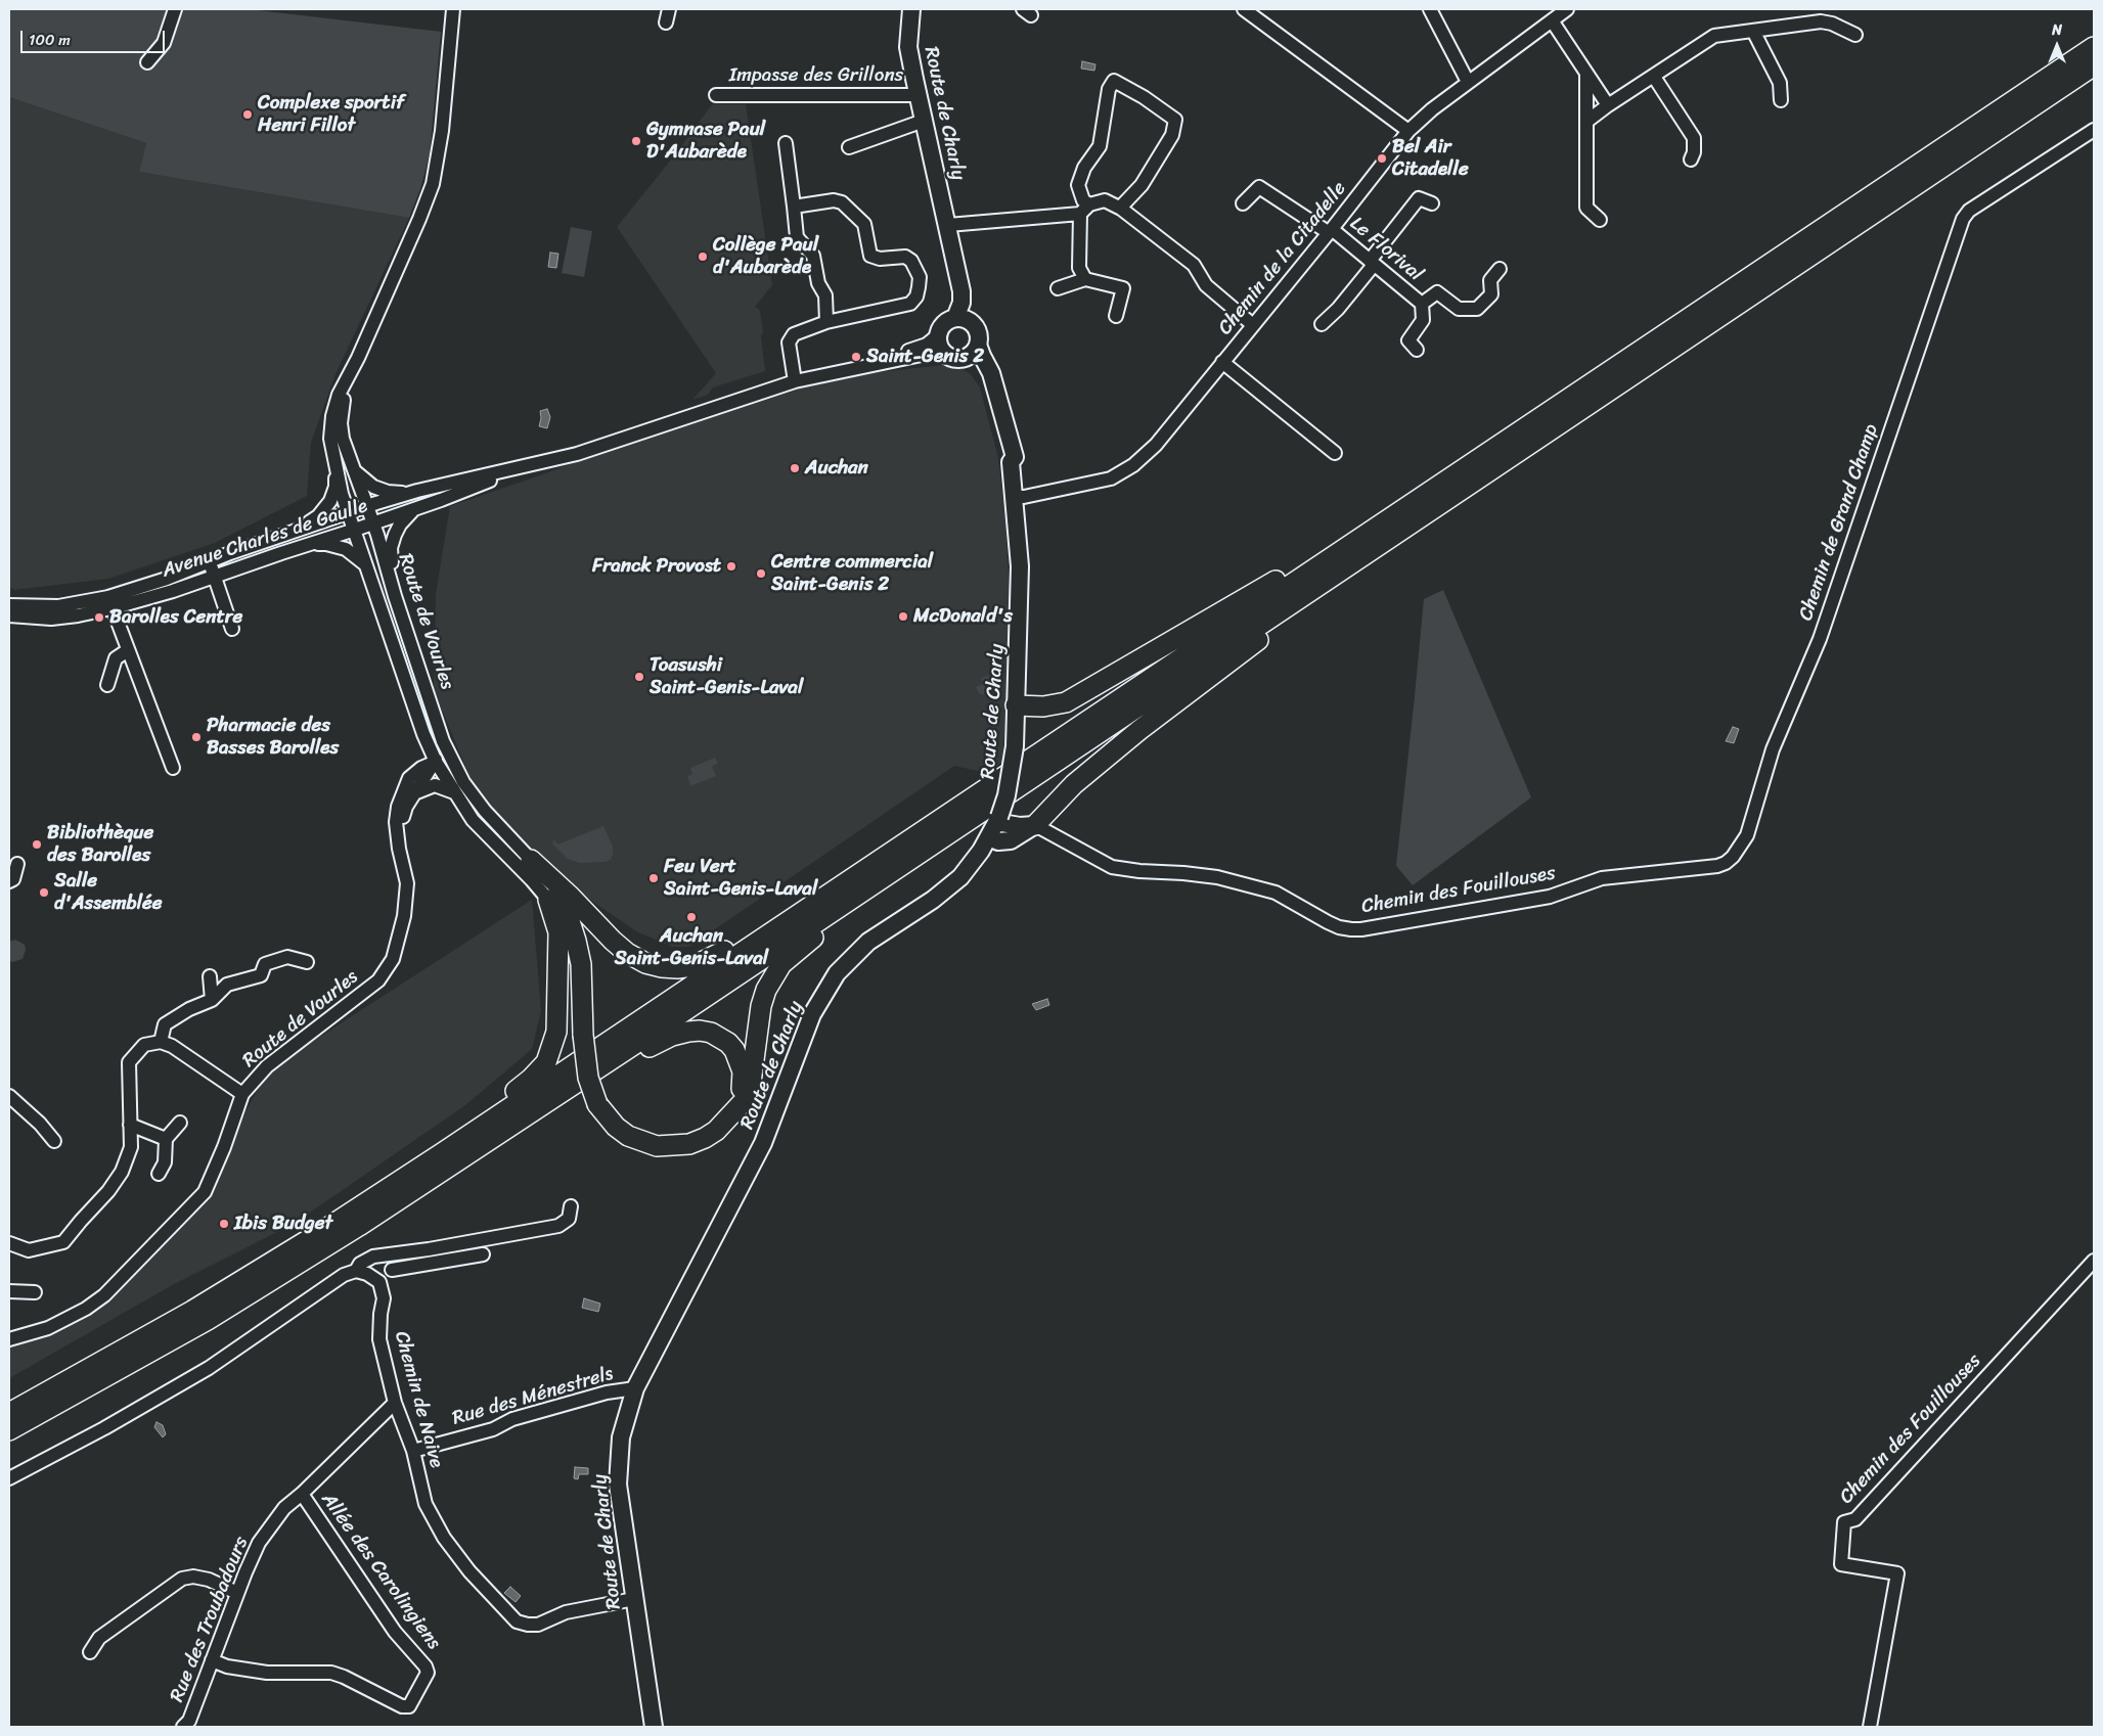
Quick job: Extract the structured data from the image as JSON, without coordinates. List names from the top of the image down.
{
  "streets": {
    "main road": ["Route de Charly"],
    "street": [
      "Impasse des Grillons",
      "Le Florival",
      "Chemin de la Citadelle",
      "Chemin de Grand Champ",
      "Avenue Charles de Gaulle",
      "Route de Vourles",
      "Chemin des Fouillouses",
      "Rue des Ménestrels",
      "Chemin de Naive",
      "Allée des Carolingiens",
      "Rue des Troubadours"
    ]
  },
  "crossings": [
    ["Impasse des Grillons", "Route de Charly"],
    ["Route de Charly", "Chemin de la Citadelle"],
    ["Route de Charly", "Avenue Charles de Gaulle"],
    ["Route de Charly", "Rue des Ménestrels"],
    ["Route de Charly", "Chemin de Naive"],
    ["Le Florival", "Chemin de la Citadelle"],
    ["Chemin de Grand Champ", "Chemin des Fouillouses"],
    ["Avenue Charles de Gaulle", "Route de Vourles"],
    ["Rue des Ménestrels", "Chemin de Naive"],
    ["Chemin de Naive", "Rue des Troubadours"],
    ["Allée des Carolingiens", "Rue des Troubadours"]
  ],
  "places": [
    "Complexe sportif Henri Fillot",
    "Gymnase Paul D'Aubarède",
    "Bel Air Citadelle",
    "Collège Paul d'Aubarède",
    "Saint-Genis 2",
    "Auchan",
    "Franck Provost",
    "Centre commercial Saint-Genis 2",
    "McDonald's",
    "Barolles Centre",
    "Toasushi Saint-Genis-Laval",
    "Pharmacie des Basses Barolles",
    "Bibliothèque des Barolles",
    "Feu Vert Saint-Genis-Laval",
    "Salle d'Assemblée",
    "Auchan Saint-Genis-Laval",
    "Ibis Budget"
  ],
  "scale_bar": "100 m",
  "north": "top"
}
